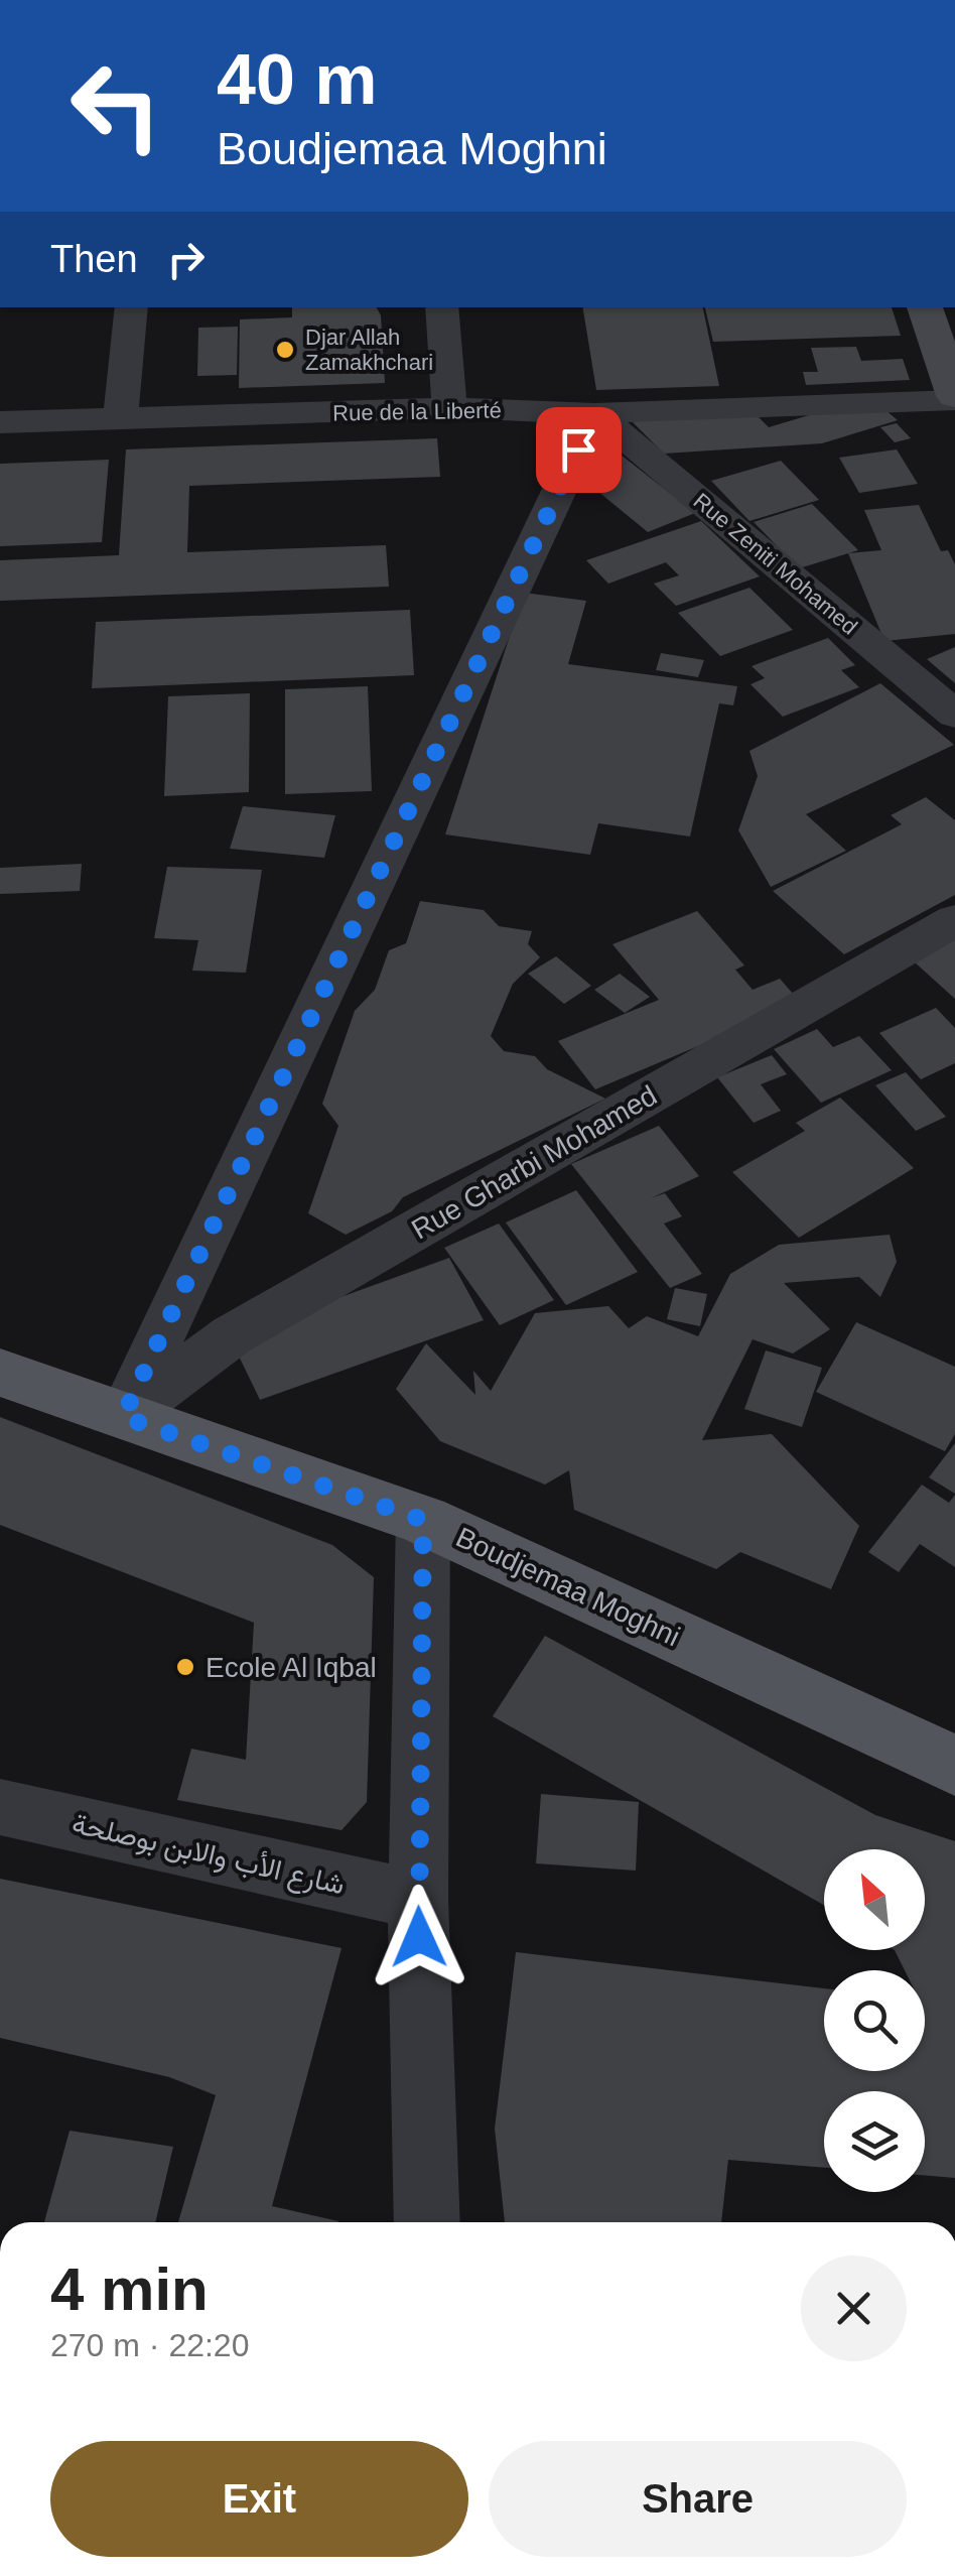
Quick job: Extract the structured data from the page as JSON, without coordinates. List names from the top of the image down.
{
  "streets": {
    "main road": ["Boudjemaa Moghni"],
    "street": [
      "Rue de la Liberté",
      "Rue Zeniti Mohamed",
      "Rue Gharbi Mohamed",
      "شارع الأب والابن بوصلحة"
    ]
  },
  "crossings": [
    ["Rue de la Liberté", "Rue Zeniti Mohamed"],
    ["Rue Gharbi Mohamed", "Boudjemaa Moghni"]
  ],
  "places": ["Djar Allah Zamakhchari", "Ecole Al Iqbal"],
  "north": "top left",
  "page": {
    "turn": ["40 m", "Boudjemaa Moghni"],
    "then": "Then",
    "heading": ["4 min", "270 m · 22:20"],
    "buttons": ["Exit", "Share"]
  }
}
